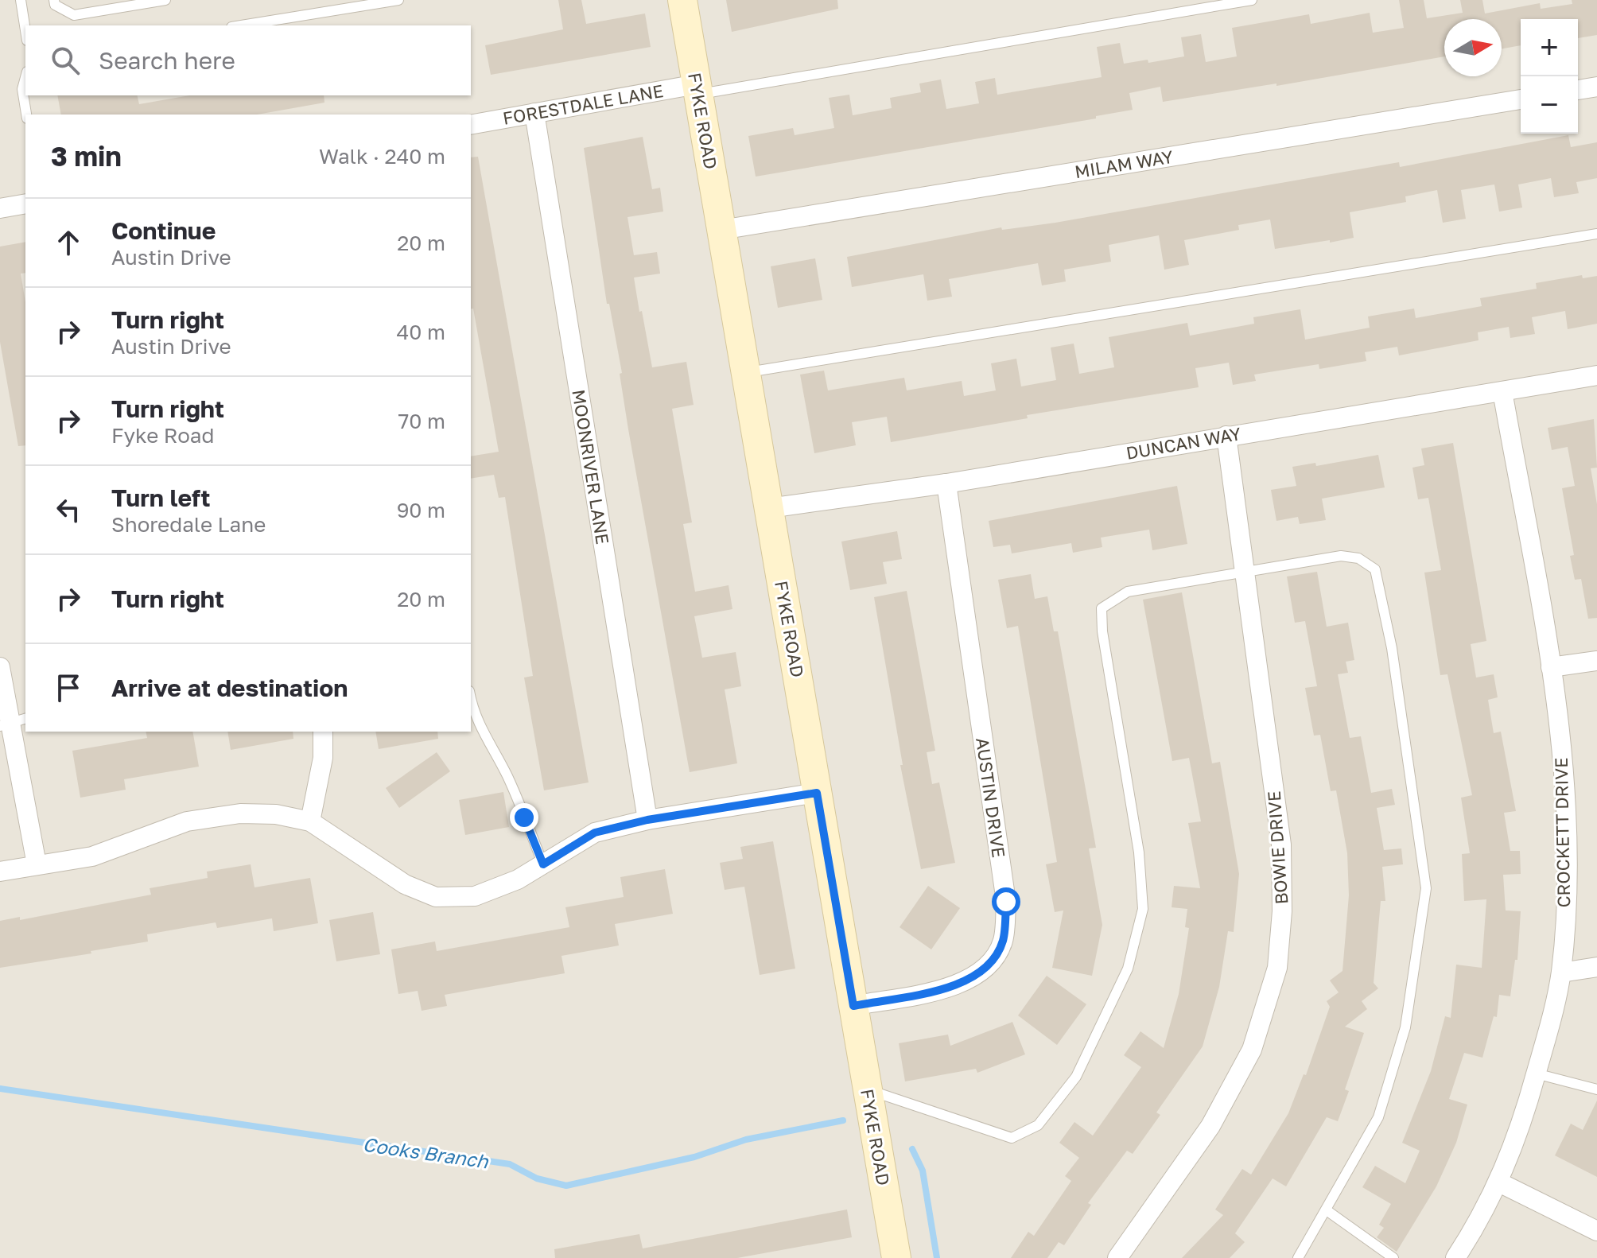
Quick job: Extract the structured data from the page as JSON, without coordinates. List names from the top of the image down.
{
  "streets": {
    "street": [
      "FORESTDALE LANE",
      "FYKE ROAD",
      "MILAM WAY",
      "DUNCAN WAY",
      "MOONRIVER LANE",
      "AUSTIN DRIVE",
      "CROCKETT DRIVE",
      "BOWIE DRIVE"
    ]
  },
  "crossings": [
    ["FORESTDALE LANE", "FYKE ROAD"],
    ["FORESTDALE LANE", "MOONRIVER LANE"],
    ["FYKE ROAD", "MILAM WAY"],
    ["FYKE ROAD", "DUNCAN WAY"],
    ["FYKE ROAD", "AUSTIN DRIVE"],
    ["DUNCAN WAY", "AUSTIN DRIVE"],
    ["DUNCAN WAY", "CROCKETT DRIVE"],
    ["DUNCAN WAY", "BOWIE DRIVE"]
  ],
  "water": ["Cooks Branch"],
  "north": "right",
  "page": {
    "map_buttons": ["+", "−"],
    "search": "Search here",
    "heading": ["3 min", "Walk · 240 m"],
    "list": [
      ["Continue", "Austin Drive", "20 m"],
      ["Turn right", "Austin Drive", "40 m"],
      ["Turn right", "Fyke Road", "70 m"],
      ["Turn left", "Shoredale Lane", "90 m"],
      ["Turn right", "20 m"],
      "Arrive at destination"
    ]
  }
}
